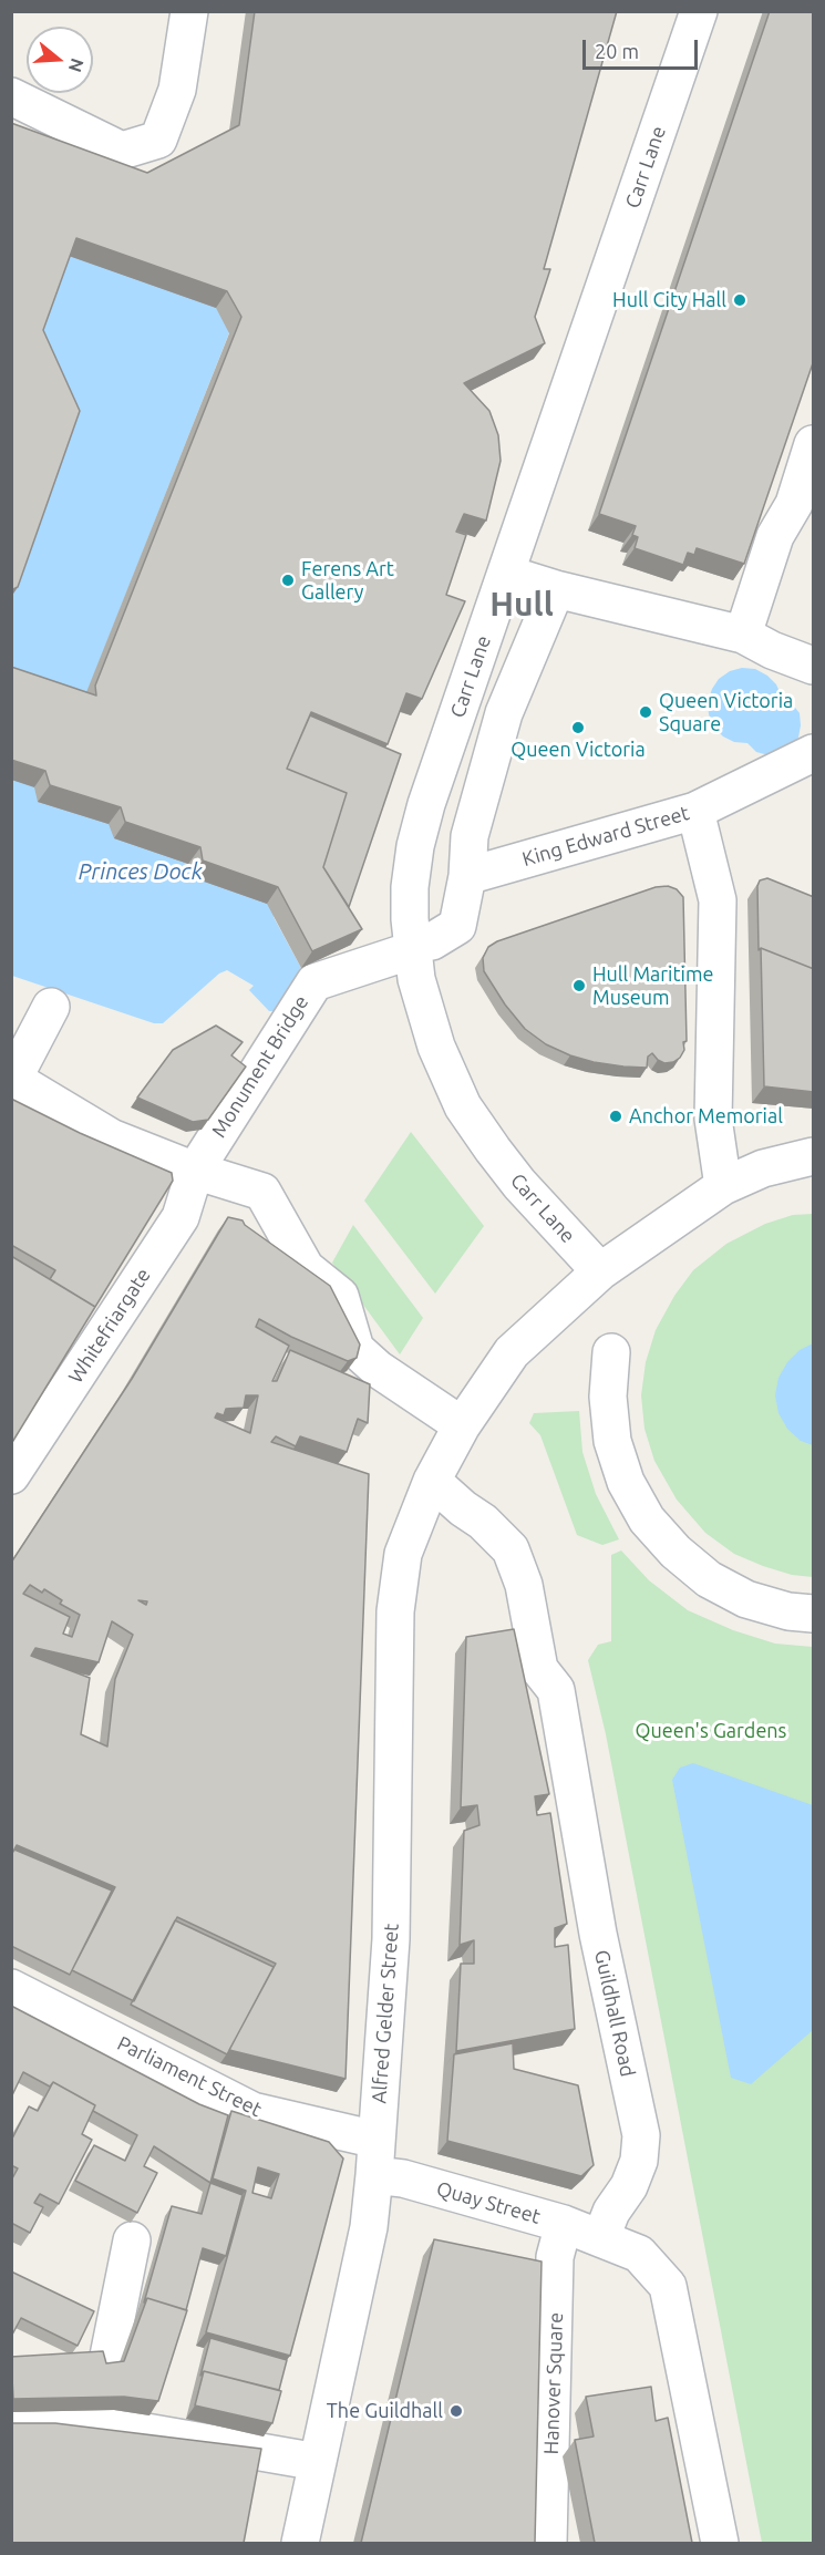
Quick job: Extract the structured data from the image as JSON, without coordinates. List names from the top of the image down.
{
  "streets": {
    "street": [
      "Carr Lane",
      "King Edward Street",
      "Monument Bridge",
      "Whitefriargate",
      "Alfred Gelder Street",
      "Guildhall Road",
      "Parliament Street",
      "Quay Street",
      "Hanover Square"
    ]
  },
  "crossings": [
    ["Carr Lane", "Monument Bridge"],
    ["Carr Lane", "Alfred Gelder Street"],
    ["Monument Bridge", "Whitefriargate"],
    ["Alfred Gelder Street", "Guildhall Road"],
    ["Alfred Gelder Street", "Parliament Street"],
    ["Alfred Gelder Street", "Quay Street"],
    ["Guildhall Road", "Quay Street"],
    ["Quay Street", "Hanover Square"]
  ],
  "districts": ["Hull"],
  "water": ["Princes Dock"],
  "parks": ["Queen's Gardens"],
  "places": [
    "Hull City Hall",
    "Ferens Art Gallery",
    "Queen Victoria Square",
    "Queen Victoria",
    "Hull Maritime Museum",
    "Anchor Memorial",
    "The Guildhall"
  ],
  "scale_bar": "20 m",
  "north": "right"
}
